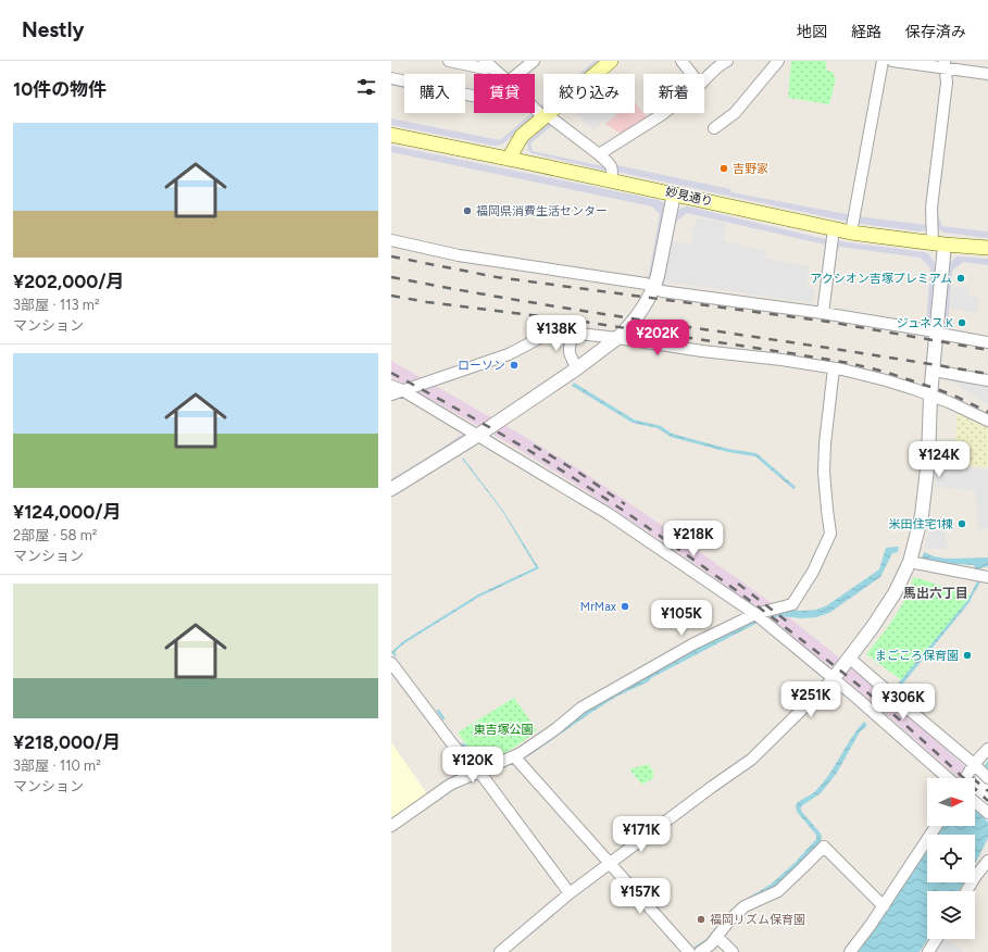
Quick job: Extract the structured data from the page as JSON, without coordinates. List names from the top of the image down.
{
  "streets": {
    "main road": ["妙見通り"]
  },
  "districts": ["馬出六丁目"],
  "parks": ["東吉塚公園"],
  "places": [
    "吉野家",
    "福岡県消費生活センター",
    "アクシオン吉塚プレミアム",
    "ジュネス.K",
    "ローソン",
    "米田住宅1棟",
    "MrMax",
    "まごころ保育園",
    "福岡リズム保育園"
  ],
  "north": "right",
  "page": {
    "header": "Nestly",
    "nav": ["地図", "経路", "保存済み"],
    "heading": "10件の物件",
    "chip": [
      "購入",
      "賃貸",
      "絞り込み",
      "新着"
    ],
    "list": [
      {
        "name": "¥202,000/月",
        "note": "3部屋 · 113 m² · マンション"
      },
      {
        "name": "¥124,000/月",
        "note": "2部屋 · 58 m² · マンション"
      },
      {
        "name": "¥218,000/月",
        "note": "3部屋 · 110 m² · マンション"
      }
    ],
    "price": [
      "¥138K",
      "¥202K",
      "¥124K",
      "¥218K",
      "¥105K",
      "¥251K",
      "¥306K",
      "¥120K",
      "¥171K",
      "¥157K"
    ]
  }
}
